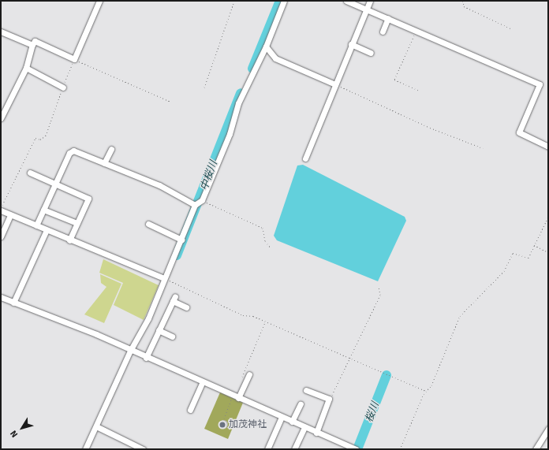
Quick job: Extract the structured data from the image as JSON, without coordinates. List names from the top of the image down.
{
  "water": ["中桜川", "桜川"],
  "places": ["加茂神社"],
  "north": "bottom left"
}
